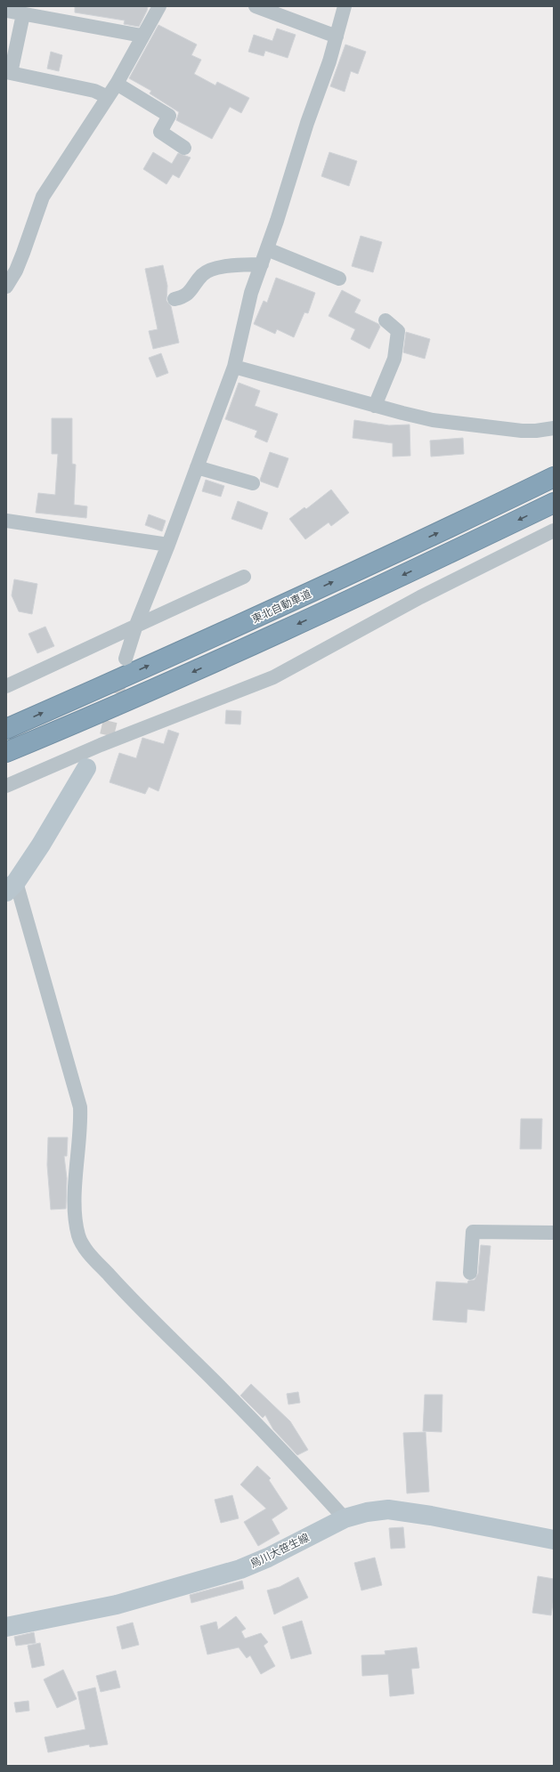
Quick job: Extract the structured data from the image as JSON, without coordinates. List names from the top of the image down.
{
  "streets": {
    "highway": ["東北自動車道"],
    "street": ["鳥川大笹生線"]
  }
}
